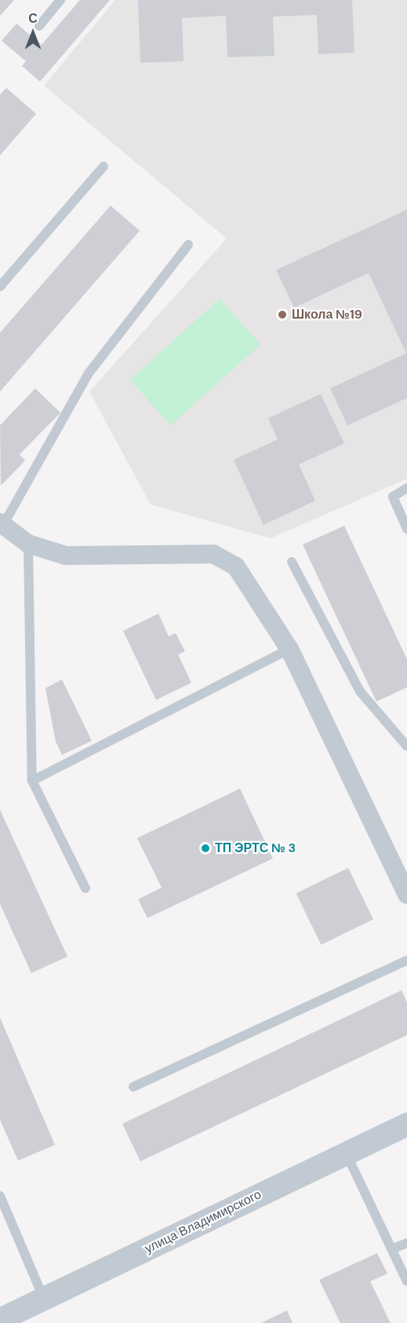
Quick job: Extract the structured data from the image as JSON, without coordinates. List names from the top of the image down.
{
  "streets": {
    "street": ["улица Владимирского"]
  },
  "places": ["Школа №19", "ТП ЭРТС № 3"],
  "north": "top"
}
